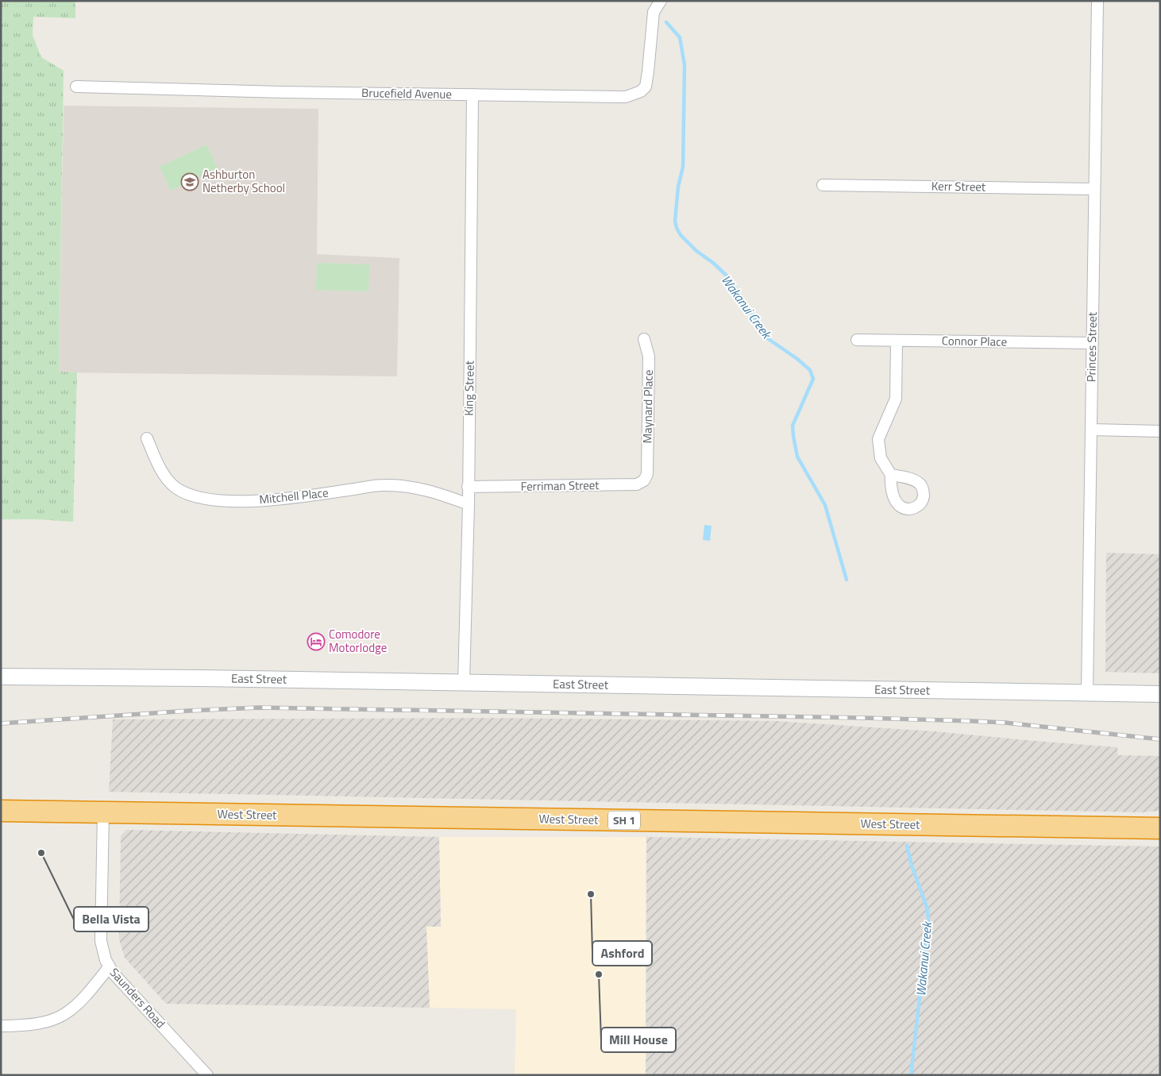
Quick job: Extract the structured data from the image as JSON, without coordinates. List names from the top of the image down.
{
  "streets": {
    "highway": ["West Street", "SH 1"],
    "main road": ["East Street"],
    "street": [
      "Brucefield Avenue",
      "Kerr Street",
      "Connor Place",
      "Princes Street",
      "King Street",
      "Maynard Place",
      "Ferriman Street",
      "Mitchell Place",
      "Saunders Road"
    ]
  },
  "crossings": [
    ["Brucefield Avenue", "King Street"],
    ["Kerr Street", "Princes Street"],
    ["Connor Place", "Princes Street"],
    ["Princes Street", "East Street"],
    ["King Street", "Ferriman Street"],
    ["King Street", "Mitchell Place"],
    ["King Street", "East Street"],
    ["Maynard Place", "Ferriman Street"],
    ["West Street", "Saunders Road"]
  ],
  "water": ["Wakanui Creek"],
  "places": {
    "school or university": ["Ashburton Netherby School"],
    "hotel": ["Comodore Motorlodge"],
    "other": ["Bella Vista", "Ashford", "Mill House"]
  }
}
